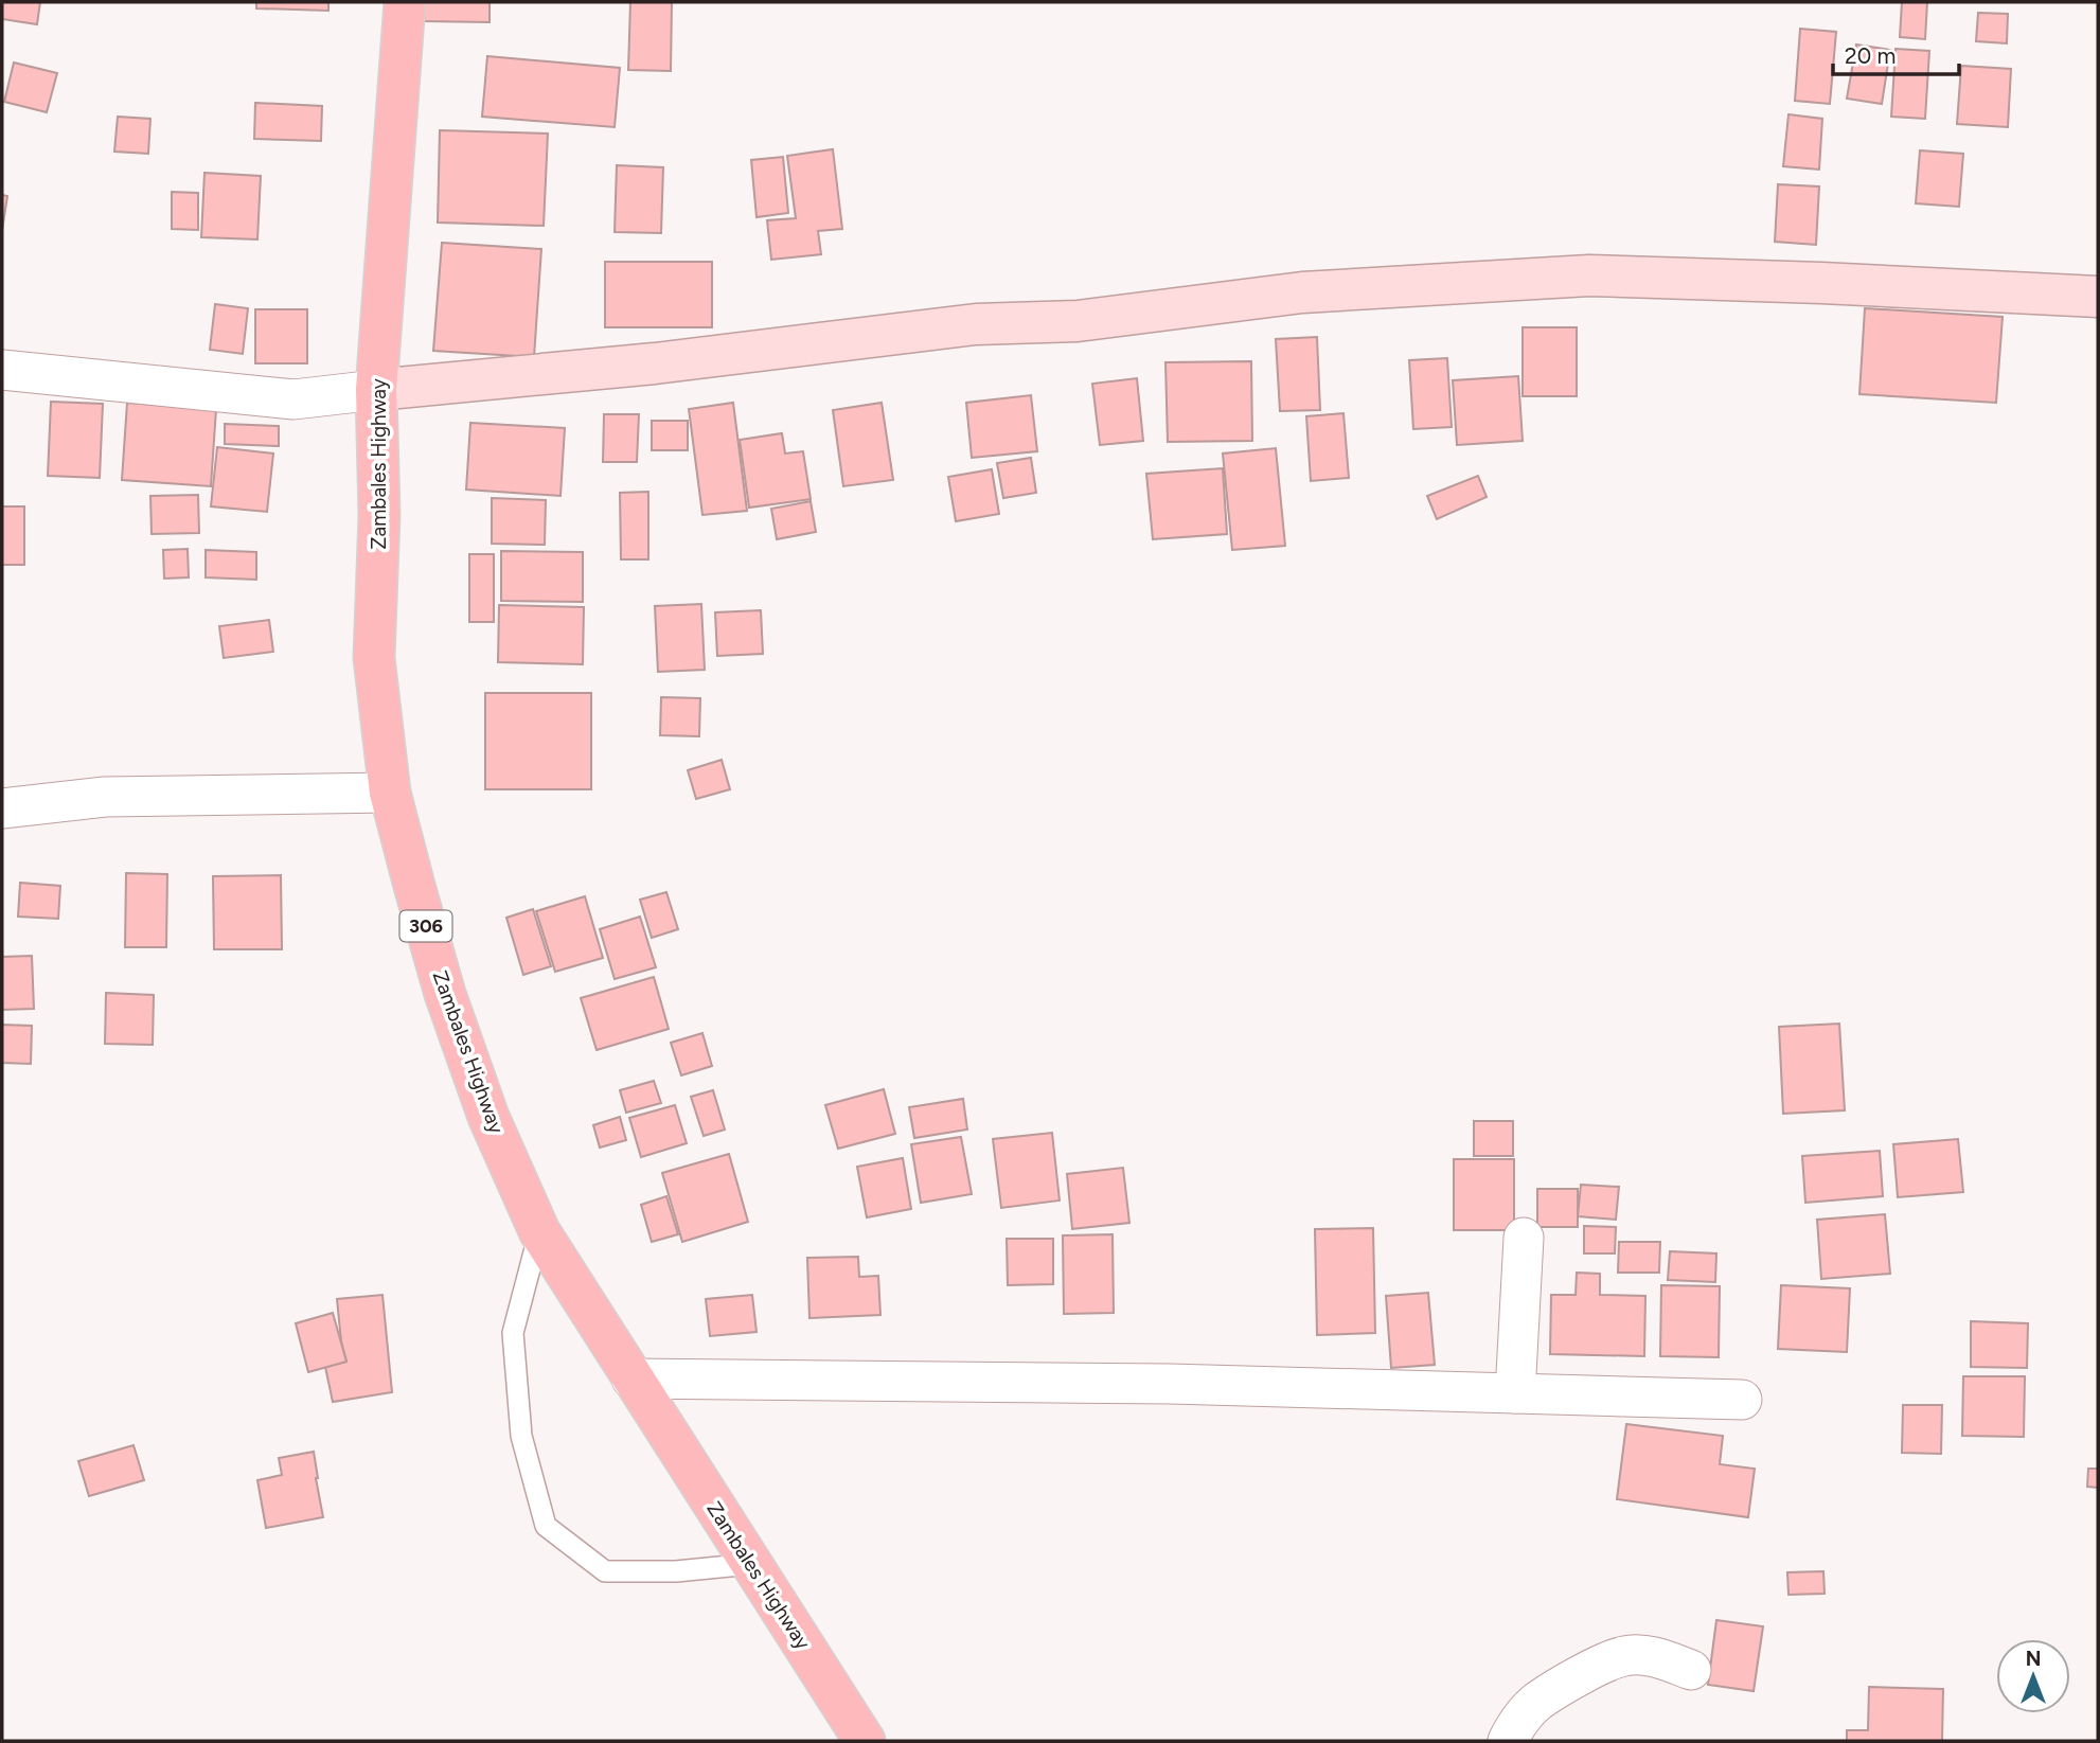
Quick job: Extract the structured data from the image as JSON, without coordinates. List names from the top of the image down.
{
  "streets": {
    "main road": ["Zambales Highway", "306"]
  },
  "scale_bar": "20 m",
  "north": "top"
}
